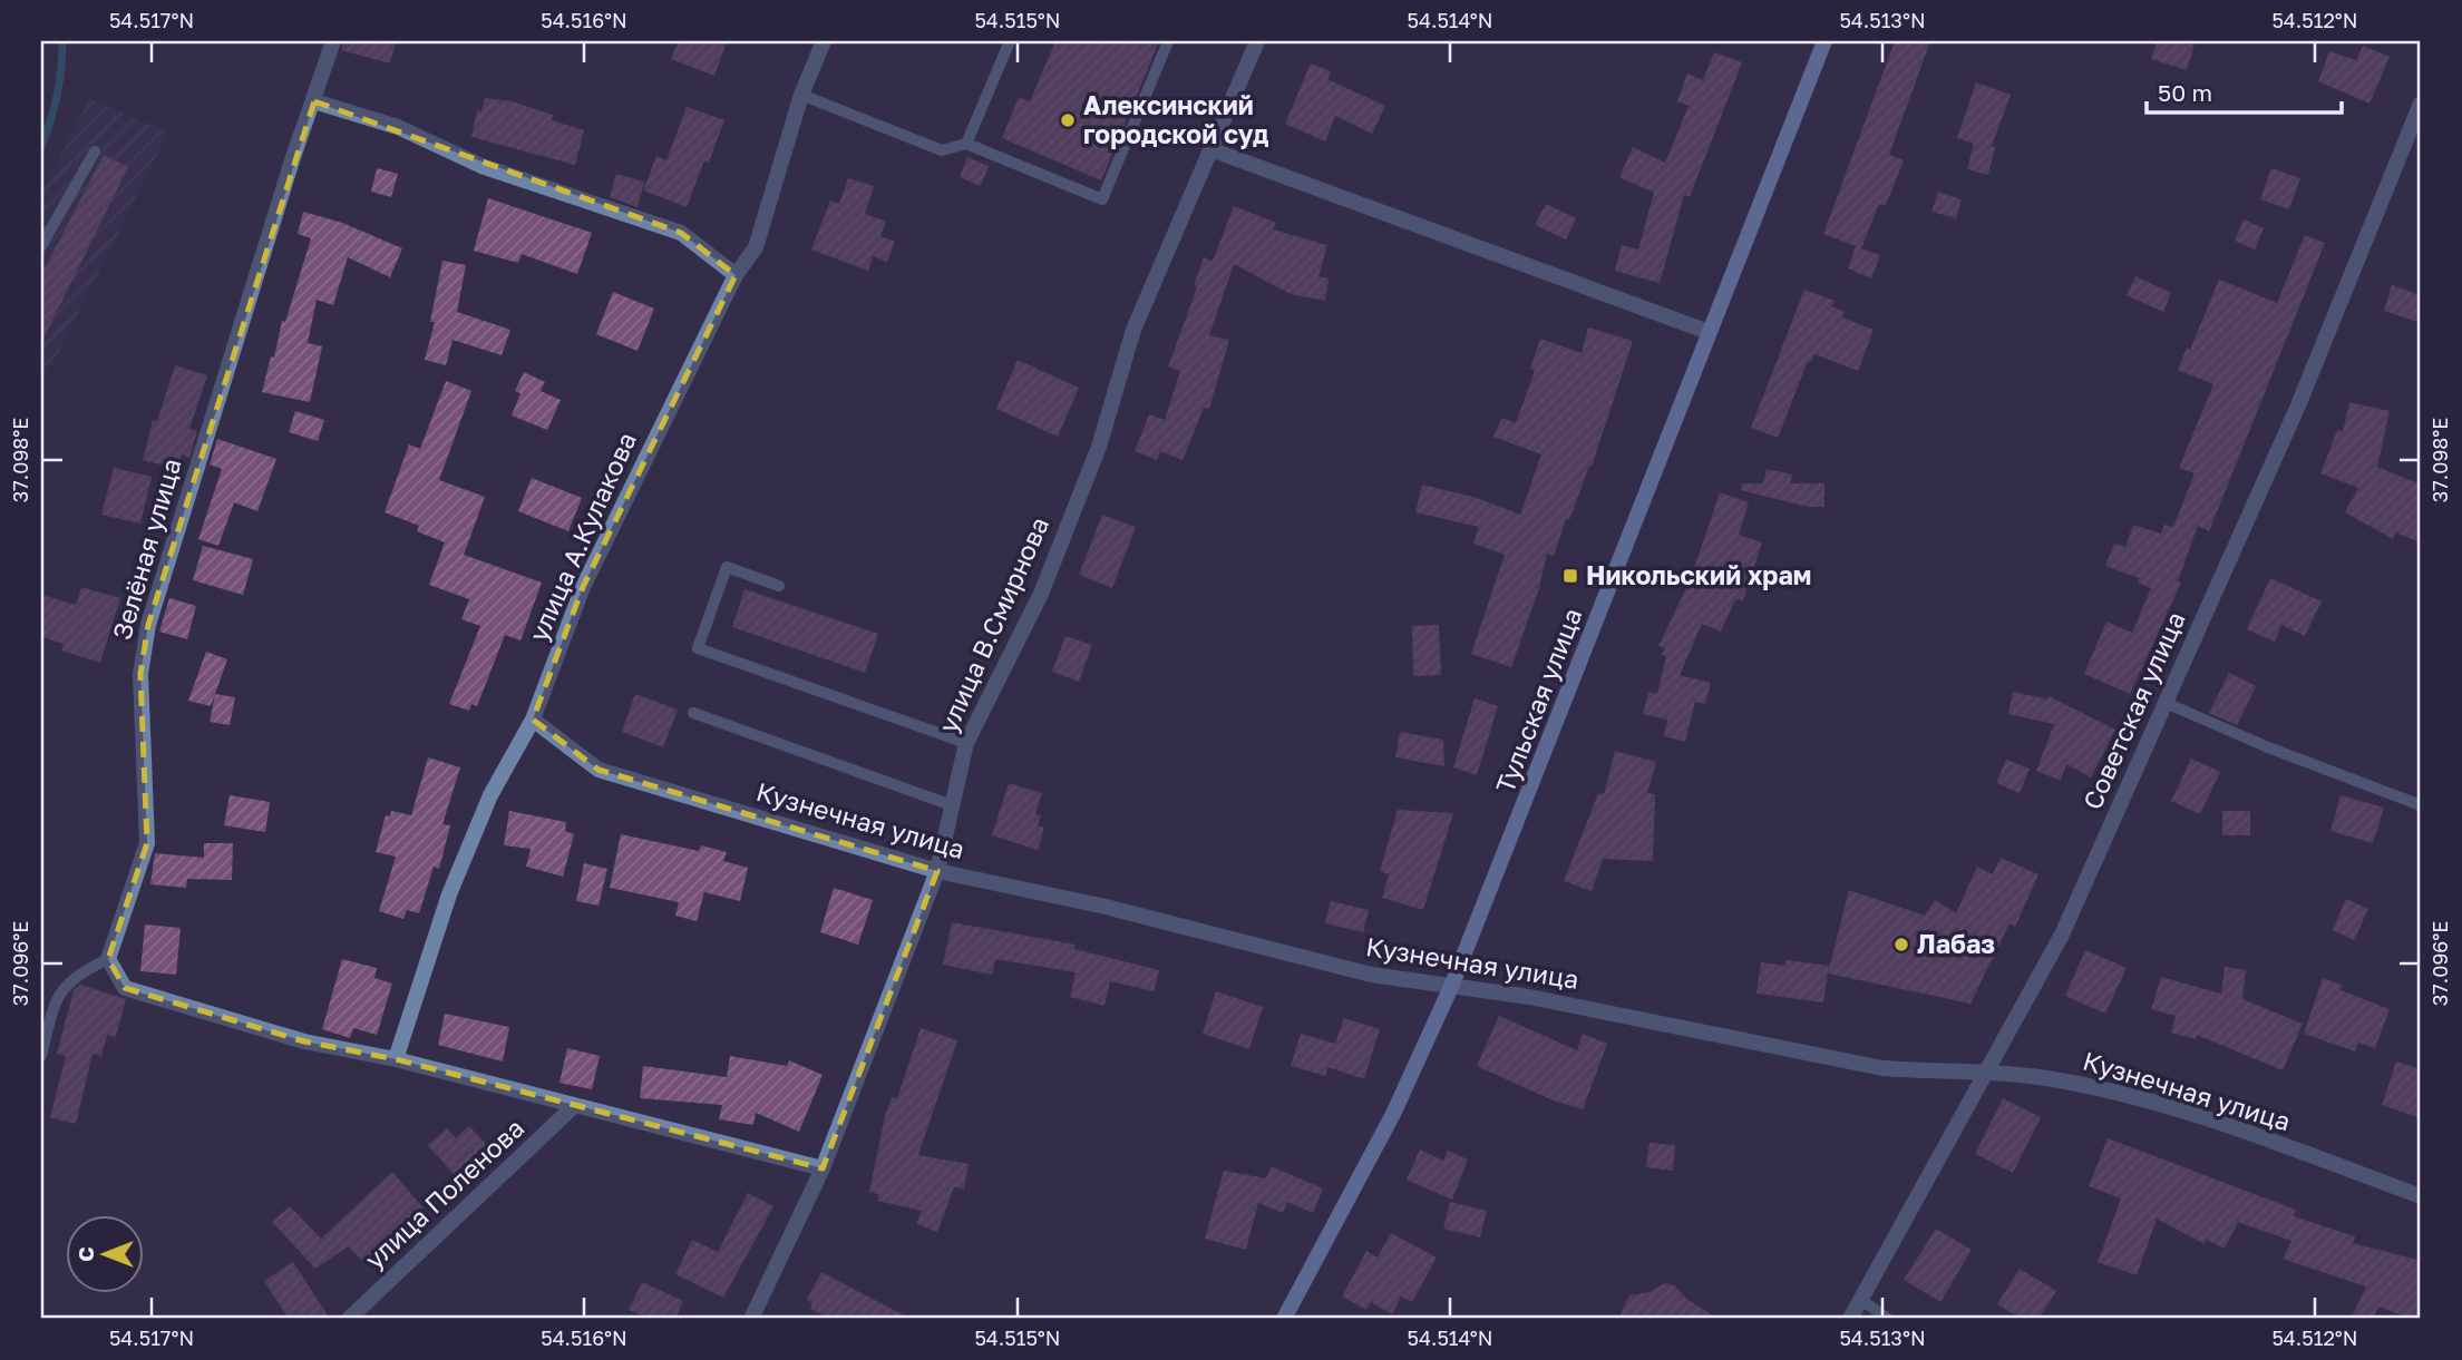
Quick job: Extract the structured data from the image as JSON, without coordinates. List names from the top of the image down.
{
  "streets": {
    "main road": ["Тульская улица"],
    "street": [
      "улица А.Кулакова",
      "Зелёная улица",
      "улица В.Смирнова",
      "Советская улица",
      "Кузнечная улица",
      "улица Поленова"
    ]
  },
  "crossings": [
    ["улица А.Кулакова", "Кузнечная улица"],
    ["улица В.Смирнова", "Кузнечная улица"],
    ["Тульская улица", "Кузнечная улица"],
    ["Советская улица", "Кузнечная улица"]
  ],
  "places": {
    "other": ["Алексинский городской суд", "Лабаз"],
    "transit": ["Никольский храм"]
  },
  "scale_bar": "50 m",
  "north": "left",
  "coordinates": [
    "54.517°N",
    "54.516°N",
    "54.515°N",
    "54.514°N",
    "54.513°N",
    "54.512°N",
    "37.098°E",
    "37.096°E"
  ]
}
